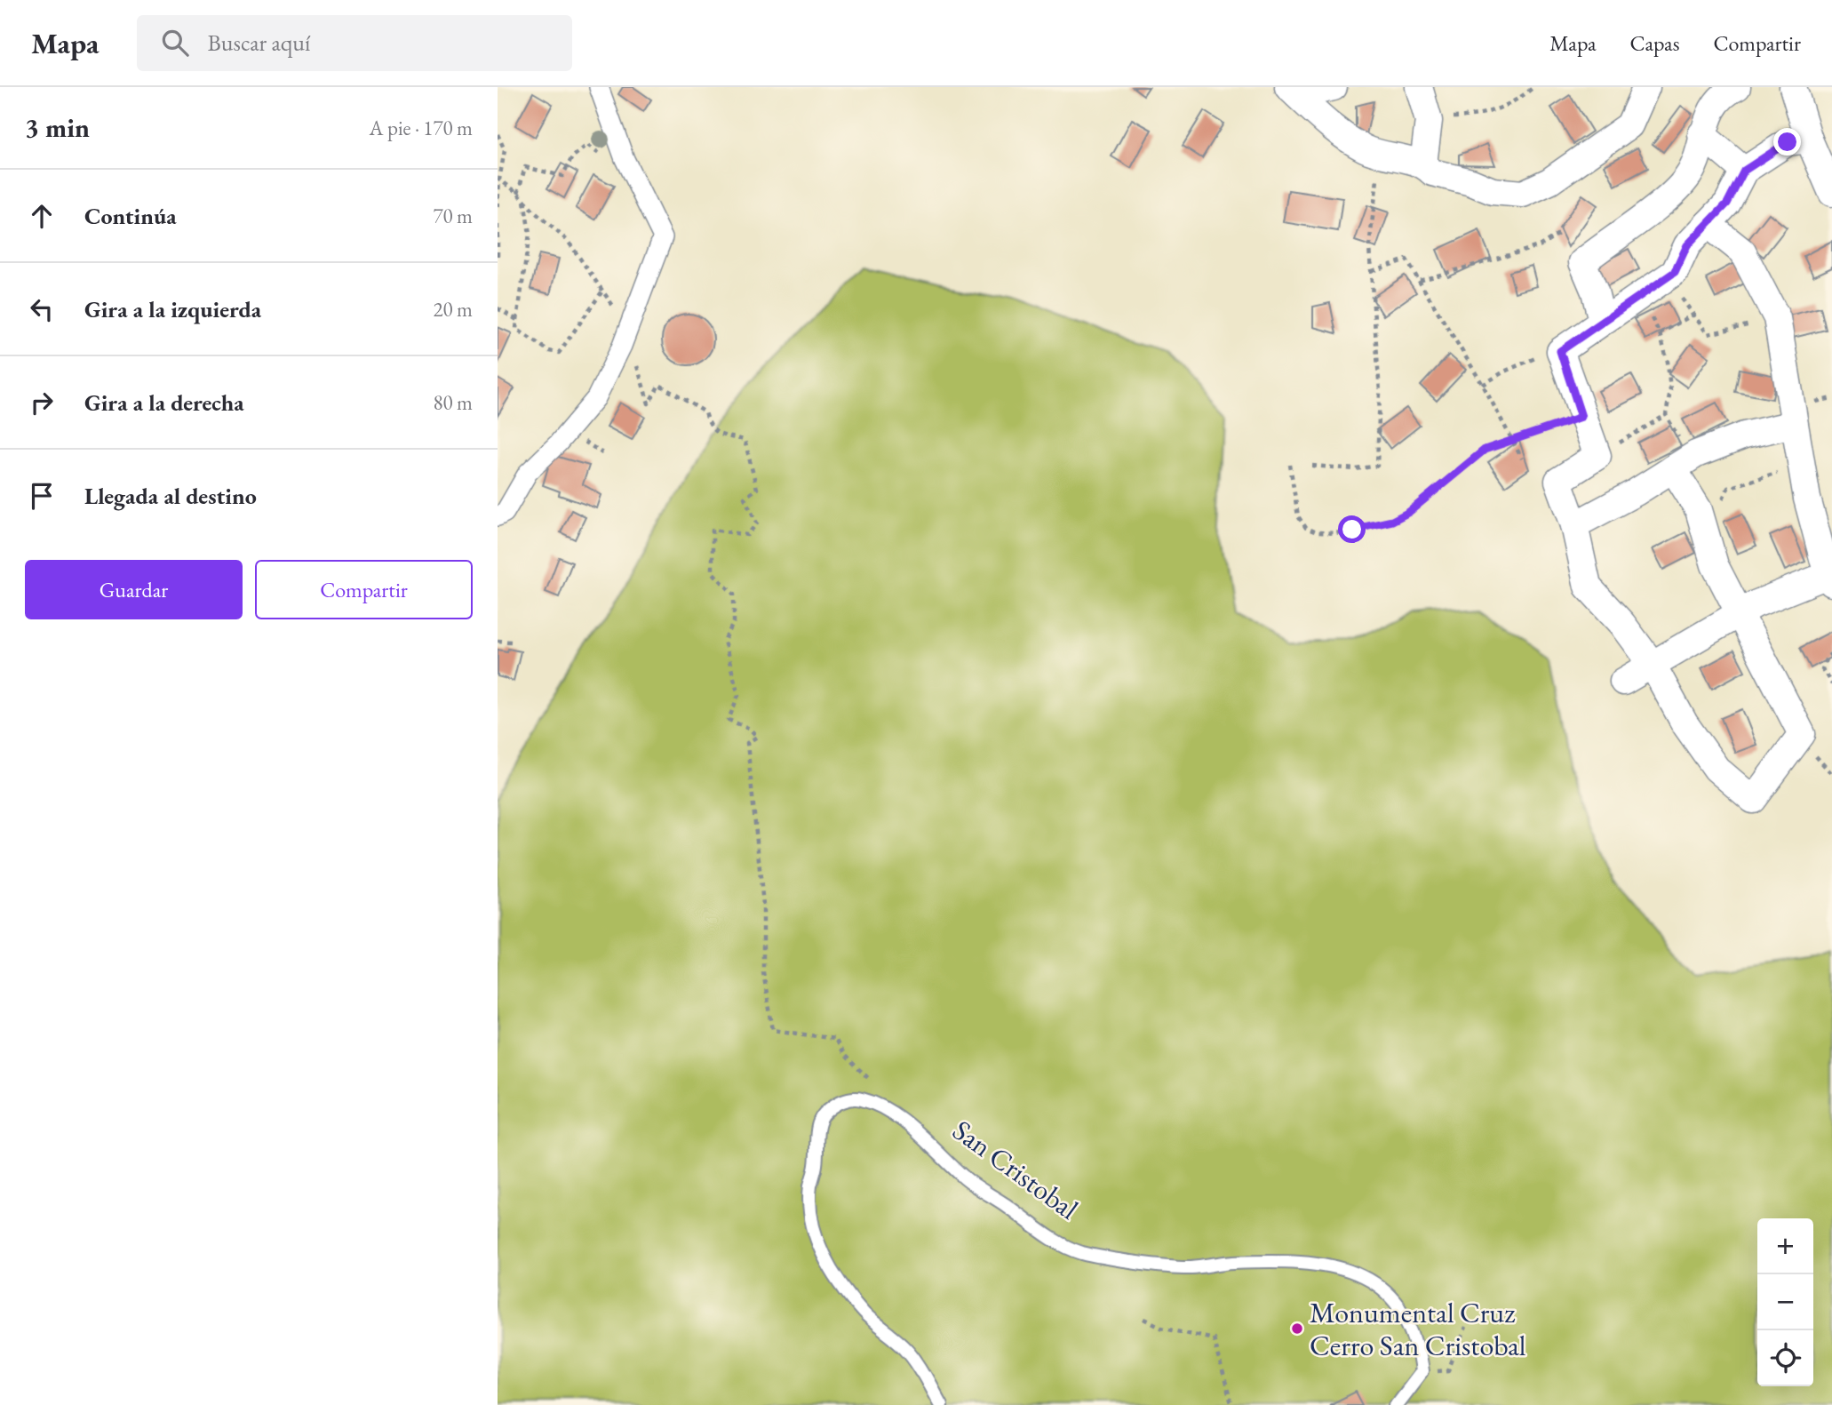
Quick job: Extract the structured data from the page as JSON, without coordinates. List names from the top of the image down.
{
  "streets": {
    "lane": ["San Cristobal"]
  },
  "places": ["Monumental Cruz Cerro San Cristobal"],
  "page": {
    "header": "Mapa",
    "search": "Buscar aquí",
    "nav": ["Mapa", "Capas", "Compartir"],
    "heading": ["3 min", "A pie · 170 m"],
    "list": [
      ["Continúa", "70 m"],
      ["Gira a la izquierda", "20 m"],
      ["Gira a la derecha", "80 m"],
      "Llegada al destino"
    ],
    "buttons": ["Guardar", "Compartir"],
    "map_buttons": ["+", "−"]
  }
}
